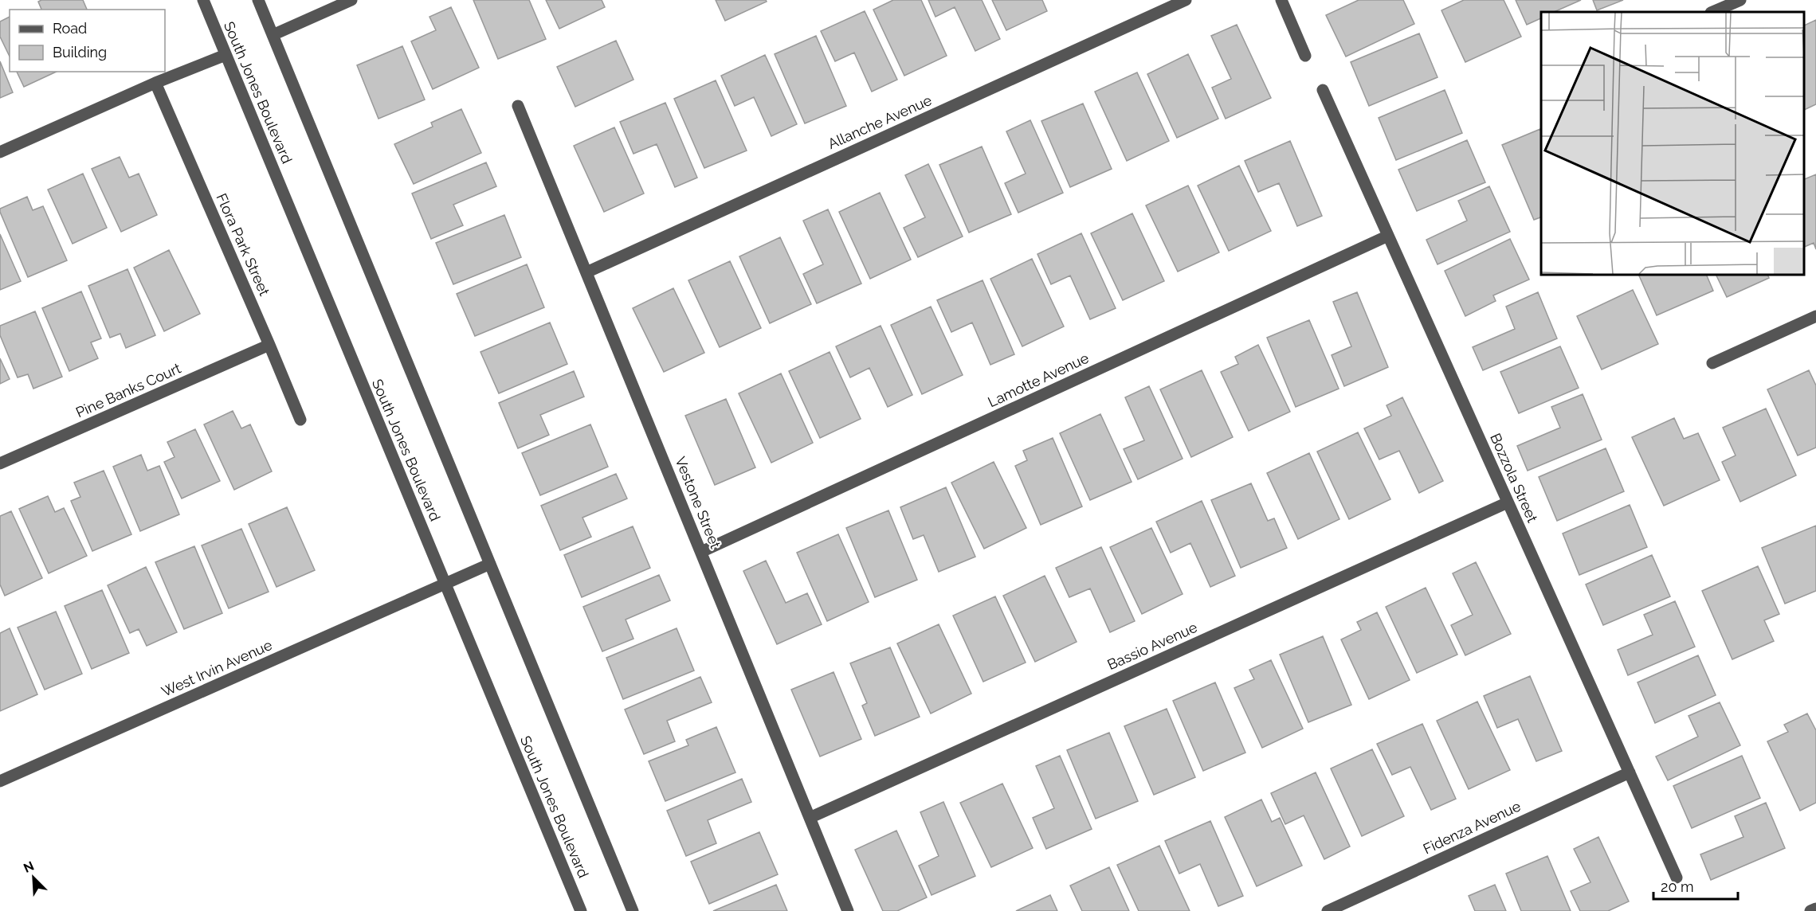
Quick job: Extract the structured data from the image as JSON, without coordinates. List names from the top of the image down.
{
  "streets": {
    "street": [
      "South Jones Boulevard",
      "Allanche Avenue",
      "Flora Park Street",
      "Lamotte Avenue",
      "Pine Banks Court",
      "Bozzola Street",
      "Vestone Street",
      "Bassio Avenue",
      "West Irvin Avenue",
      "Fidenza Avenue"
    ]
  },
  "crossings": [
    ["South Jones Boulevard", "West Irvin Avenue"],
    ["Allanche Avenue", "Vestone Street"],
    ["Flora Park Street", "Pine Banks Court"],
    ["Lamotte Avenue", "Bozzola Street"],
    ["Lamotte Avenue", "Vestone Street"],
    ["Bozzola Street", "Bassio Avenue"],
    ["Bozzola Street", "Fidenza Avenue"],
    ["Vestone Street", "Bassio Avenue"]
  ],
  "legend": ["Road", "Building"],
  "scale_bar": "20 m",
  "north": "top left"
}
